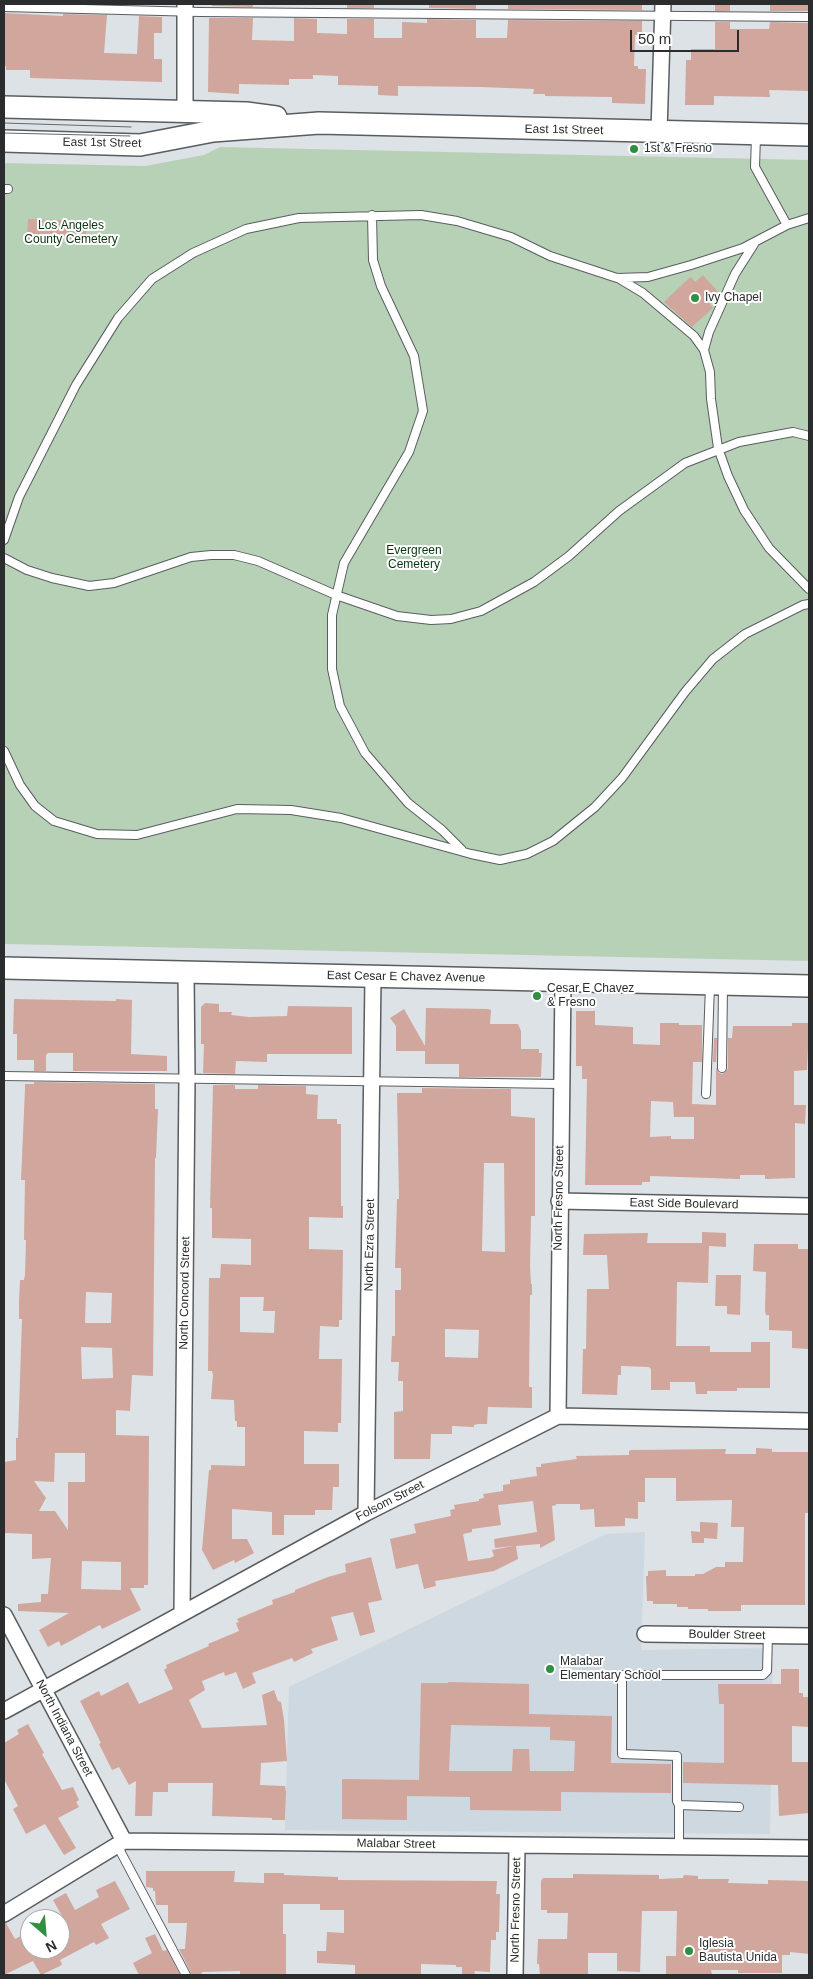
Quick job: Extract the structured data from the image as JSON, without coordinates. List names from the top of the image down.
{
  "streets": {
    "street": [
      "East 1st Street",
      "East Cesar E Chavez Avenue",
      "North Fresno Street",
      "East Side Boulevard",
      "North Ezra Street",
      "North Concord Street",
      "Folsom Street",
      "Boulder Street",
      "North Indiana Street",
      "Malabar Street"
    ]
  },
  "crossings": [
    ["East Cesar E Chavez Avenue", "North Fresno Street"],
    ["East Cesar E Chavez Avenue", "North Ezra Street"],
    ["East Cesar E Chavez Avenue", "North Concord Street"],
    ["North Fresno Street", "East Side Boulevard"],
    ["North Fresno Street", "Folsom Street"],
    ["North Fresno Street", "Malabar Street"],
    ["North Ezra Street", "Folsom Street"],
    ["North Concord Street", "Folsom Street"],
    ["Folsom Street", "North Indiana Street"],
    ["North Indiana Street", "Malabar Street"]
  ],
  "parks": ["Los Angeles County Cemetery", "Evergreen Cemetery"],
  "places": [
    "1st & Fresno",
    "Ivy Chapel",
    "Cesar E Chavez & Fresno",
    "Malabar Elementary School",
    "Iglesia Bautista Unida"
  ],
  "scale_bar": "50 m",
  "north": "bottom right"
}
